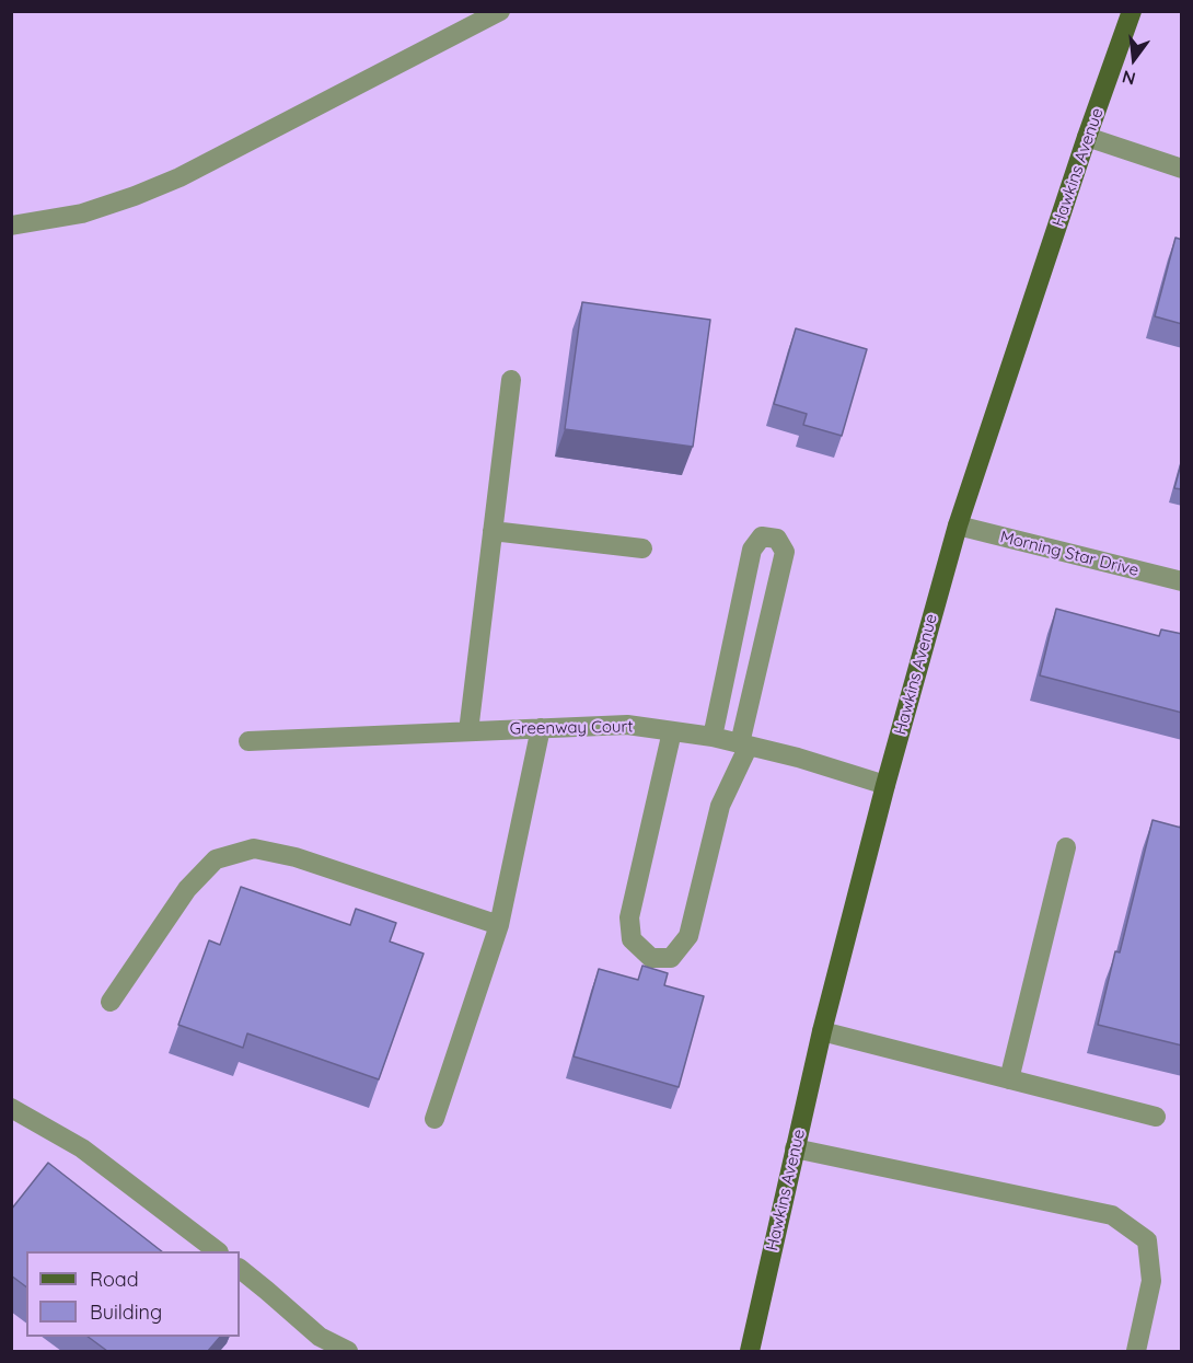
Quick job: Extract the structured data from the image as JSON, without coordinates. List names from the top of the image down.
{
  "streets": {
    "main road": ["Hawkins Avenue"],
    "street": ["Morning Star Drive", "Greenway Court"]
  },
  "crossings": [
    ["Hawkins Avenue", "Morning Star Drive"],
    ["Hawkins Avenue", "Greenway Court"]
  ],
  "legend": ["Road", "Building"],
  "north": "bottom"
}
